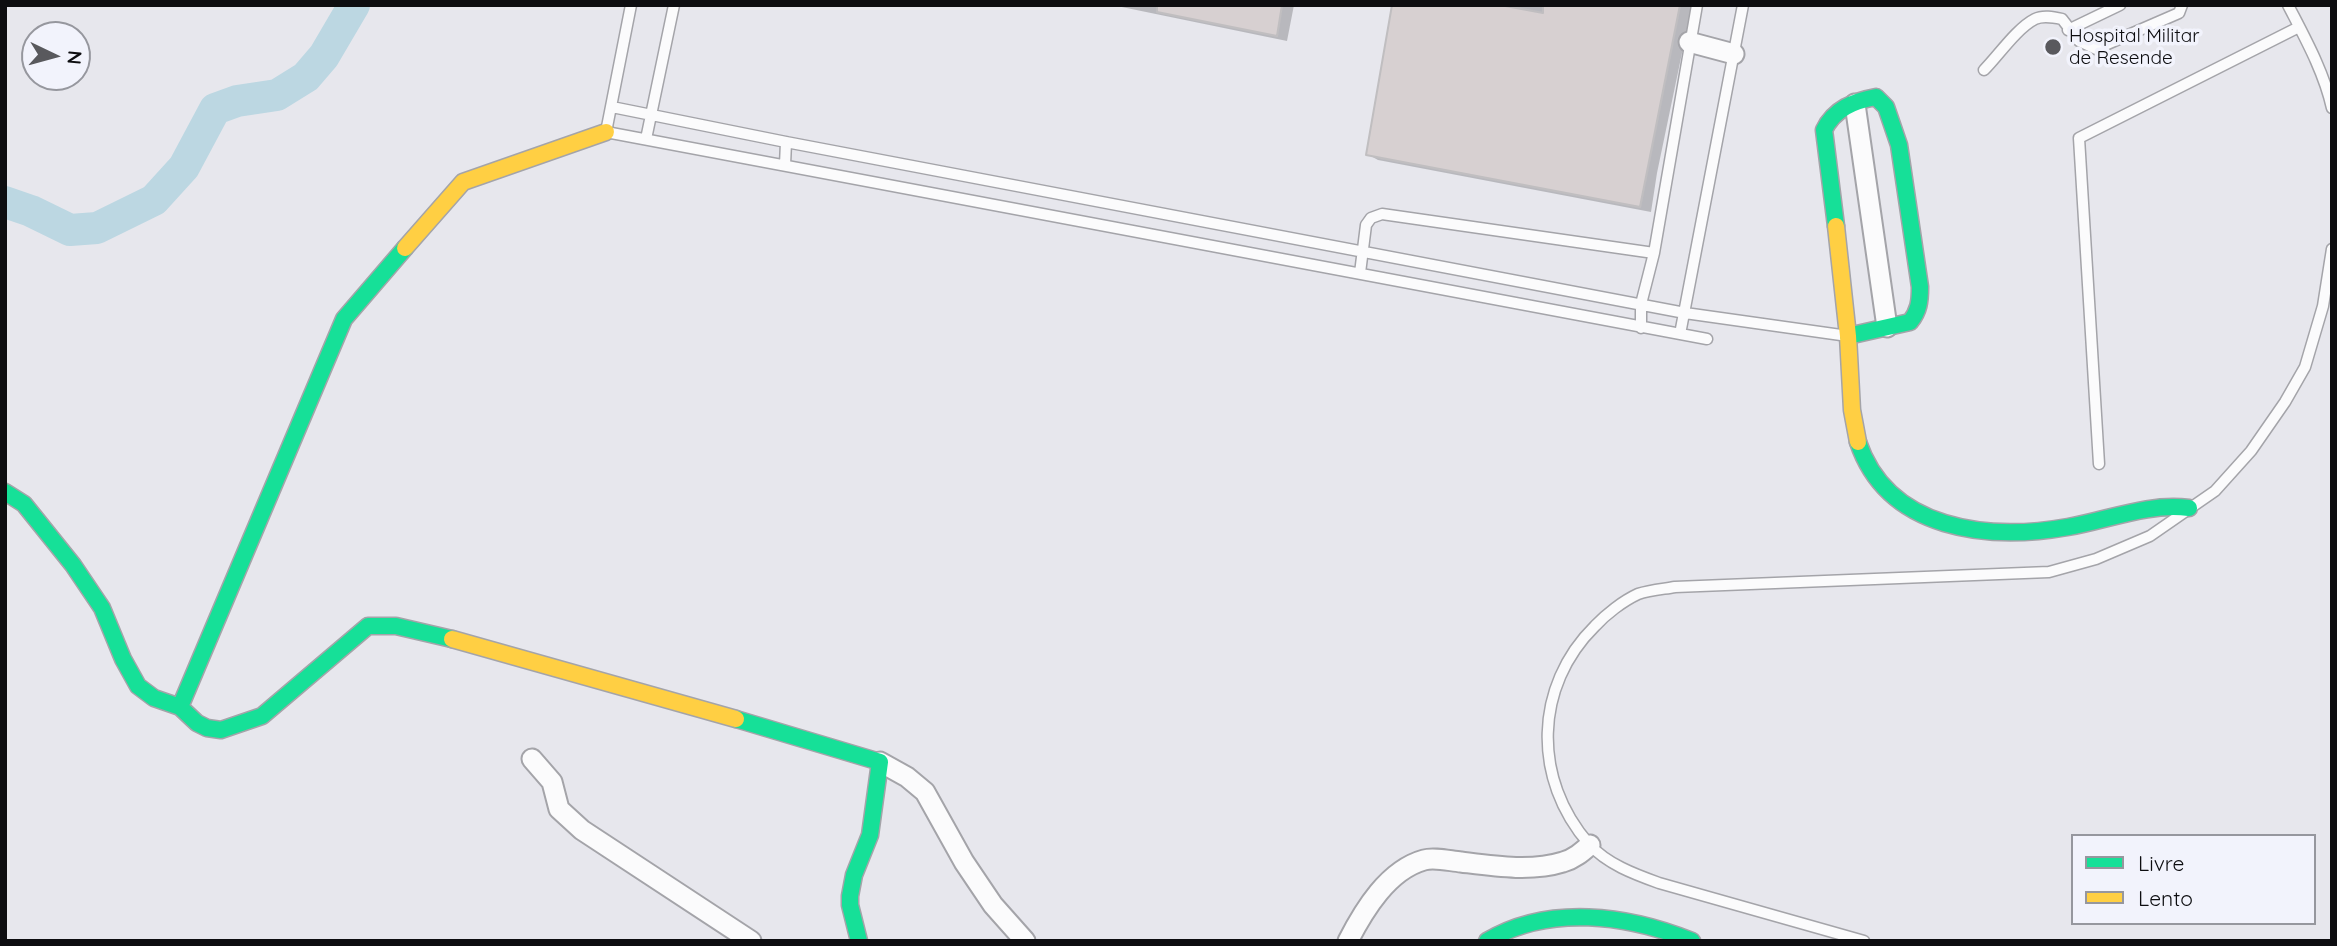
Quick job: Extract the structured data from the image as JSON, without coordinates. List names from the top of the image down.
{
  "places": ["Hospital Militar de Resende"],
  "legend": ["Livre", "Lento"],
  "north": "right"
}
